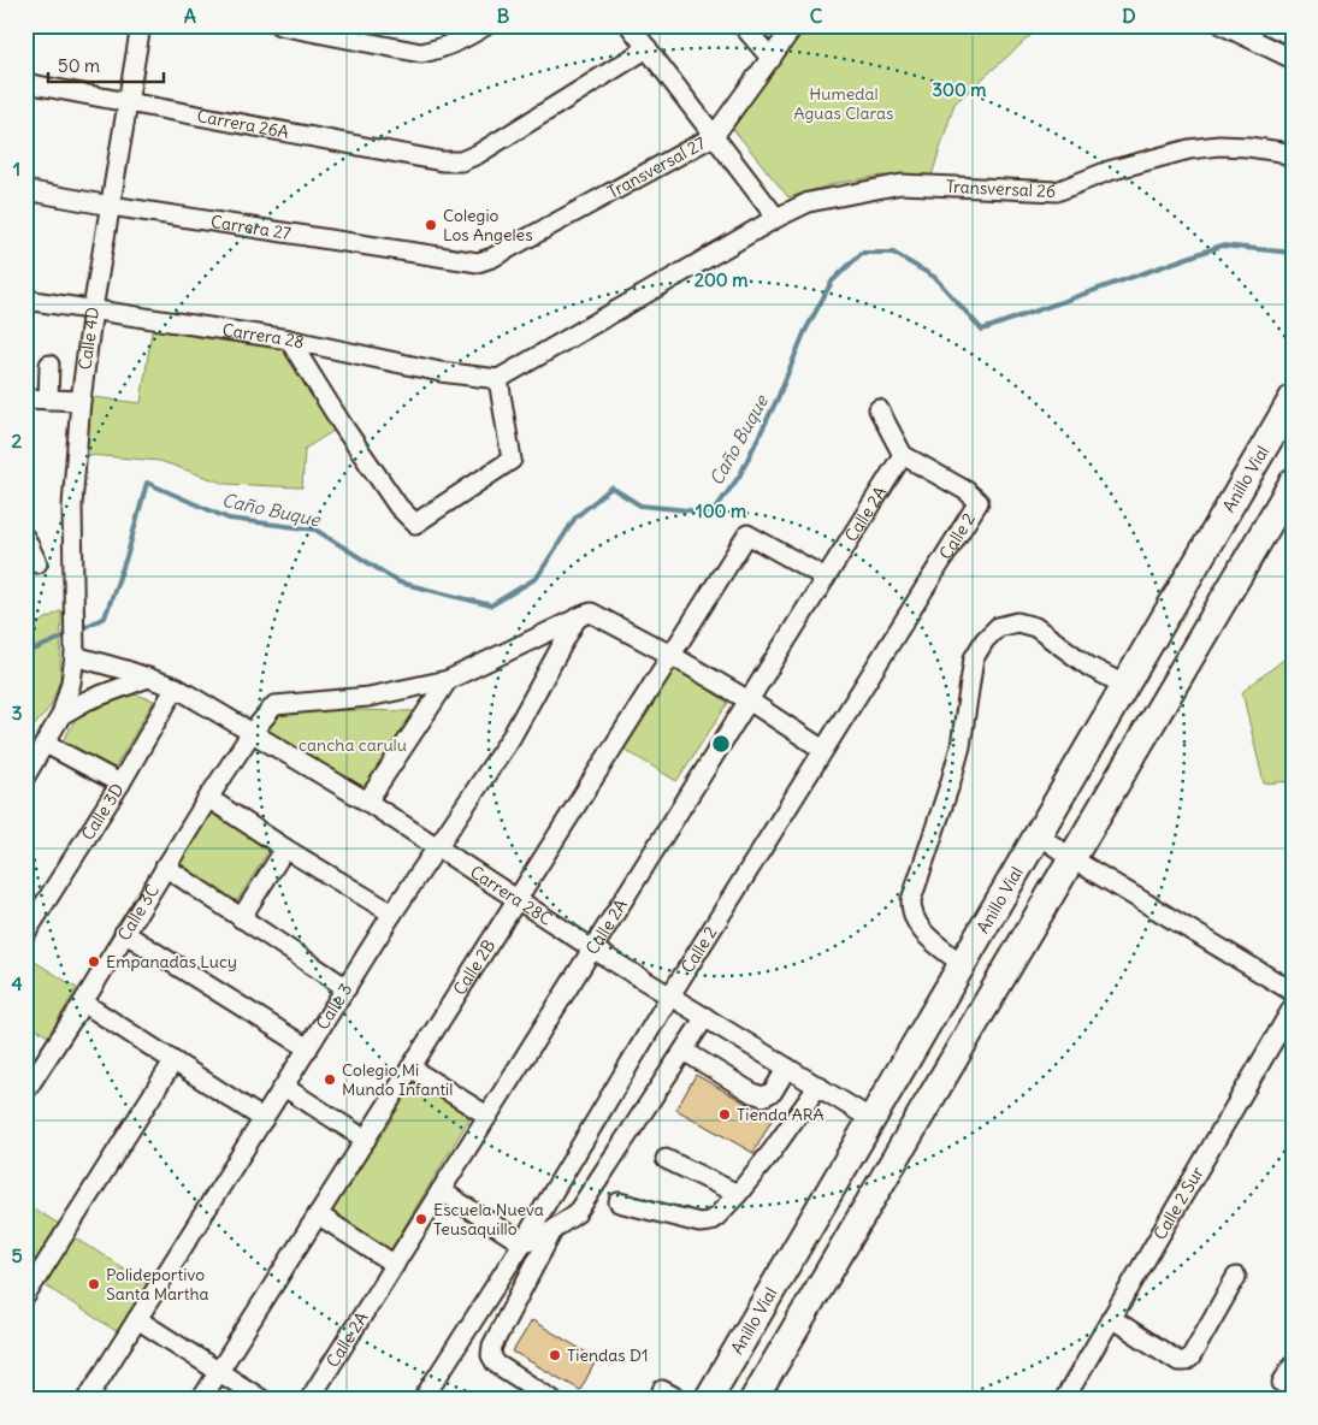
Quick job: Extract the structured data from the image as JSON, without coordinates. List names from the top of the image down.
{
  "streets": {
    "highway": ["Anillo Vial"],
    "street": [
      "Carrera 26A",
      "Transversal 27",
      "Transversal 26",
      "Carrera 27",
      "Carrera 28",
      "Calle 4D",
      "Calle 2A",
      "Calle 2",
      "Calle 3D",
      "Carrera 28C",
      "Calle 3C",
      "Calle 2B",
      "Calle 3",
      "Calle 2 Sur"
    ]
  },
  "crossings": [
    ["Carrera 26A", "Calle 4D"],
    ["Transversal 27", "Carrera 27"],
    ["Transversal 26", "Carrera 28"],
    ["Carrera 27", "Calle 4D"],
    ["Carrera 28", "Calle 4D"],
    ["Calle 4D", "Carrera 28C"],
    ["Anillo Vial", "Carrera 28C"],
    ["Calle 2A", "Calle 2"],
    ["Calle 2A", "Carrera 28C"],
    ["Calle 2A", "Calle 2B"],
    ["Calle 2", "Carrera 28C"],
    ["Calle 3D", "Carrera 28C"],
    ["Carrera 28C", "Calle 3C"],
    ["Carrera 28C", "Calle 2B"],
    ["Carrera 28C", "Calle 3"],
    ["Calle 3C", "Calle 3"]
  ],
  "water": ["Caño Buque"],
  "parks": ["Humedal Aguas Claras", "cancha carulu"],
  "places": [
    "Colegio Los Angeles",
    "Empanadas Lucy",
    "Colegio Mi Mundo Infantil",
    "Tienda ARA",
    "Escuela Nueva Teusaquillo",
    "Polideportivo Santa Martha",
    "Tiendas D1"
  ],
  "scale_bar": "50 m",
  "grid": {
    "columns": [
      "A",
      "B",
      "C",
      "D"
    ],
    "rows": [
      "1",
      "2",
      "3",
      "4",
      "5"
    ]
  },
  "rings": ["300 m", "200 m", "100 m"]
}
